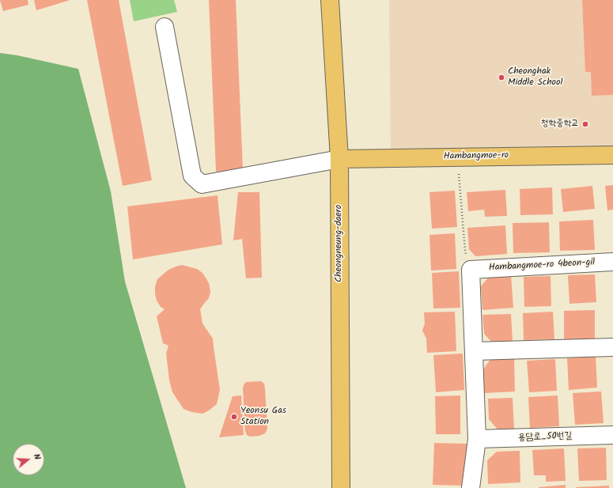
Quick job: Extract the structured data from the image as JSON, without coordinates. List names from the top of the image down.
{
  "streets": {
    "main road": ["Hambangmoe-ro", "Cheongneung-daero"],
    "lane": ["Hambangmoe-ro 4beon-gil", "용담로_50번길"]
  },
  "crossings": [
    ["Hambangmoe-ro", "Cheongneung-daero"]
  ],
  "places": ["Cheonghak Middle School", "청학중학교", "Yeonsu Gas Station"],
  "north": "right"
}
